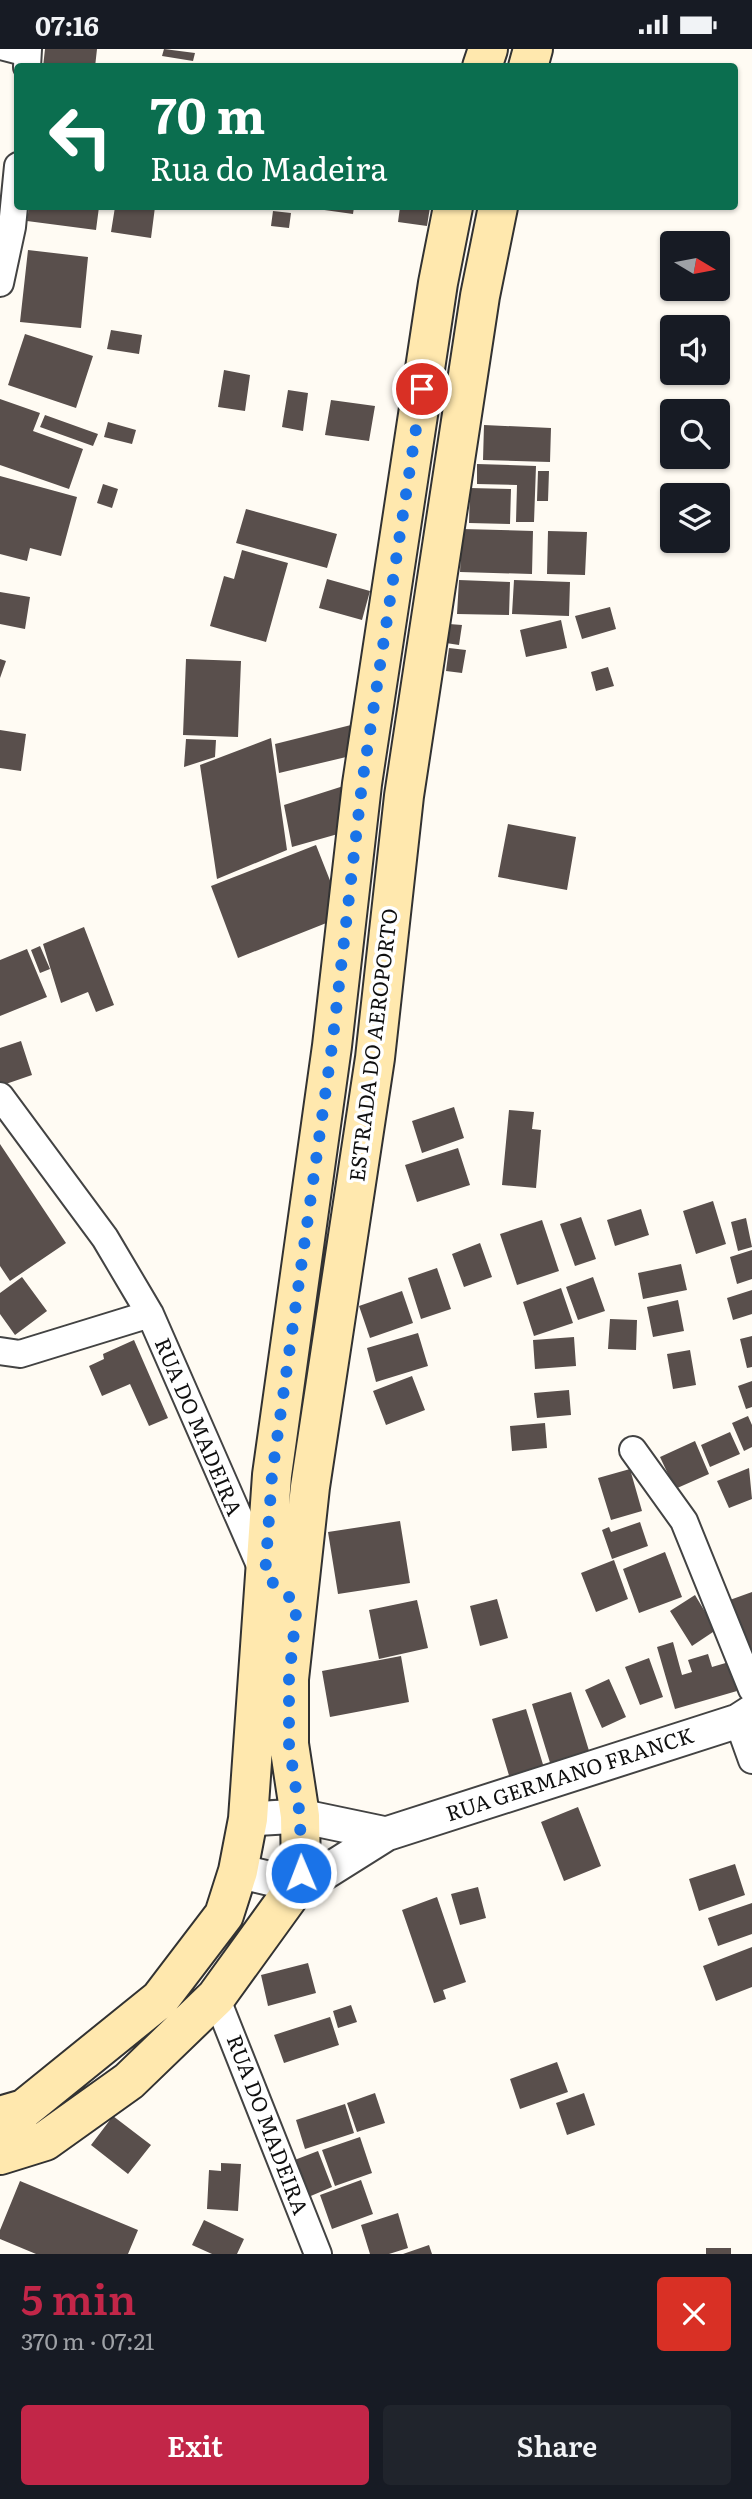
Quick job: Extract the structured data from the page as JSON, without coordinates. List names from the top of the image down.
{
  "streets": {
    "main road": ["ESTRADA DO AEROPORTO", "RUA GERMANO FRANCK"],
    "street": ["RUA DO MADEIRA"]
  },
  "crossings": [
    ["ESTRADA DO AEROPORTO", "RUA DO MADEIRA"],
    ["ESTRADA DO AEROPORTO", "RUA GERMANO FRANCK"],
    ["RUA DO MADEIRA", "RUA GERMANO FRANCK"]
  ],
  "north": "right",
  "page": {
    "status": "07:16",
    "turn": ["70 m", "Rua do Madeira"],
    "heading": ["5 min", "370 m · 07:21"],
    "buttons": ["Exit", "Share"]
  }
}
